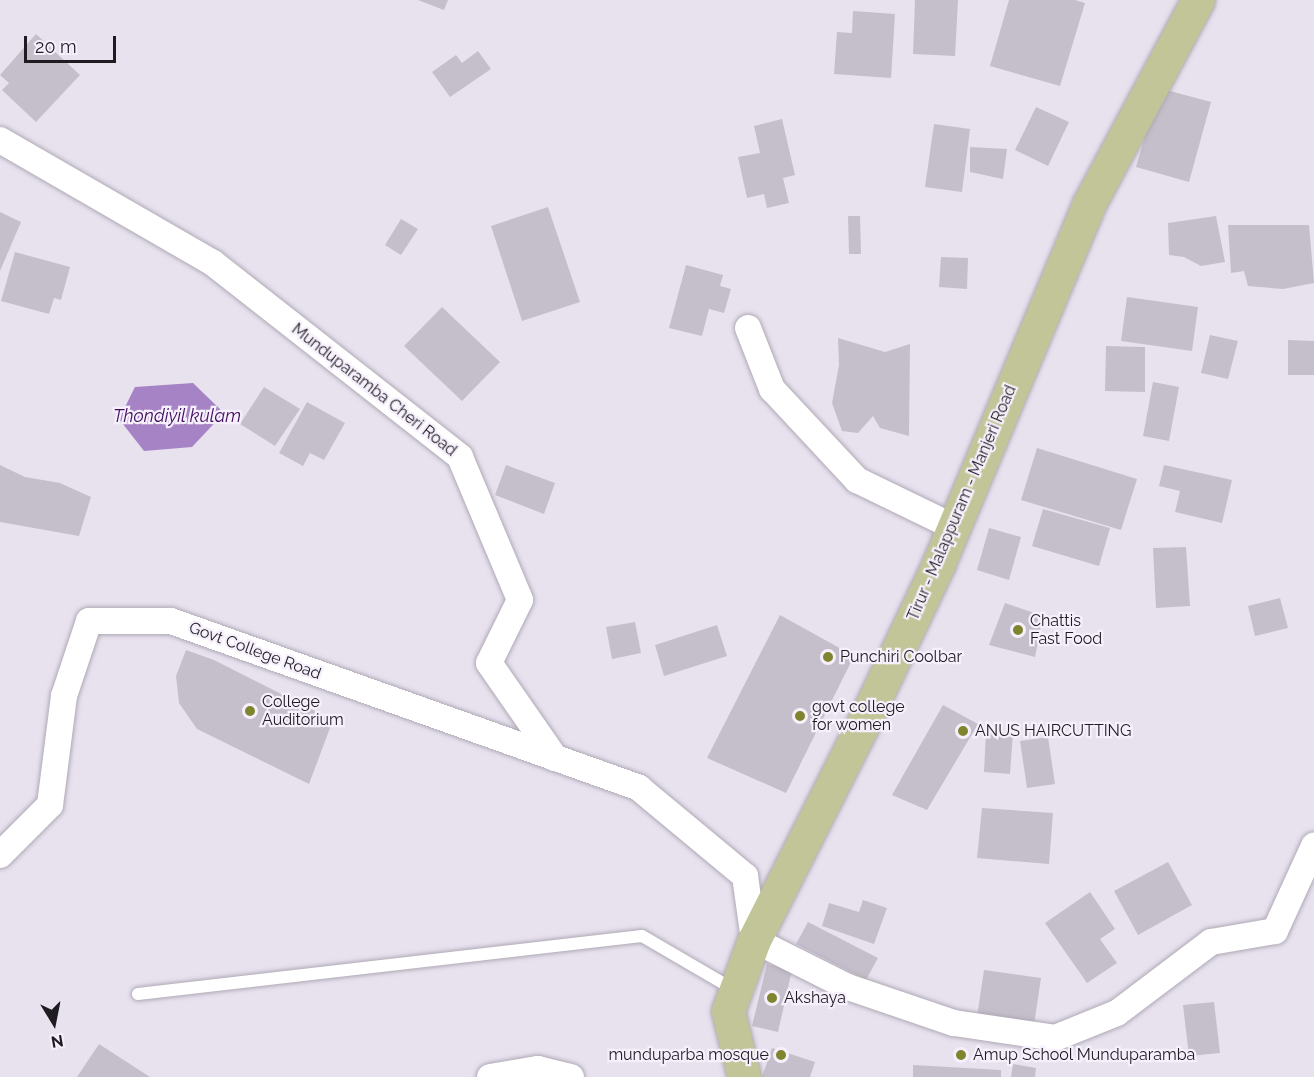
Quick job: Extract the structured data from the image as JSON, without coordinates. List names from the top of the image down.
{
  "streets": {
    "main road": ["Tirur - Malappuram - Manjeri Road"],
    "street": ["Munduparamba Cheri Road", "Govt College Road"]
  },
  "crossings": [
    ["Munduparamba Cheri Road", "Govt College Road"],
    ["Tirur - Malappuram - Manjeri Road", "Govt College Road"]
  ],
  "water": ["Thondiyil kulam"],
  "places": [
    "Chattis Fast Food",
    "Punchiri Coolbar",
    "College Auditorium",
    "govt college for women",
    "ANUS HAIRCUTTING",
    "Akshaya",
    "munduparba mosque",
    "Amup School Munduparamba"
  ],
  "scale_bar": "20 m",
  "north": "bottom"
}
